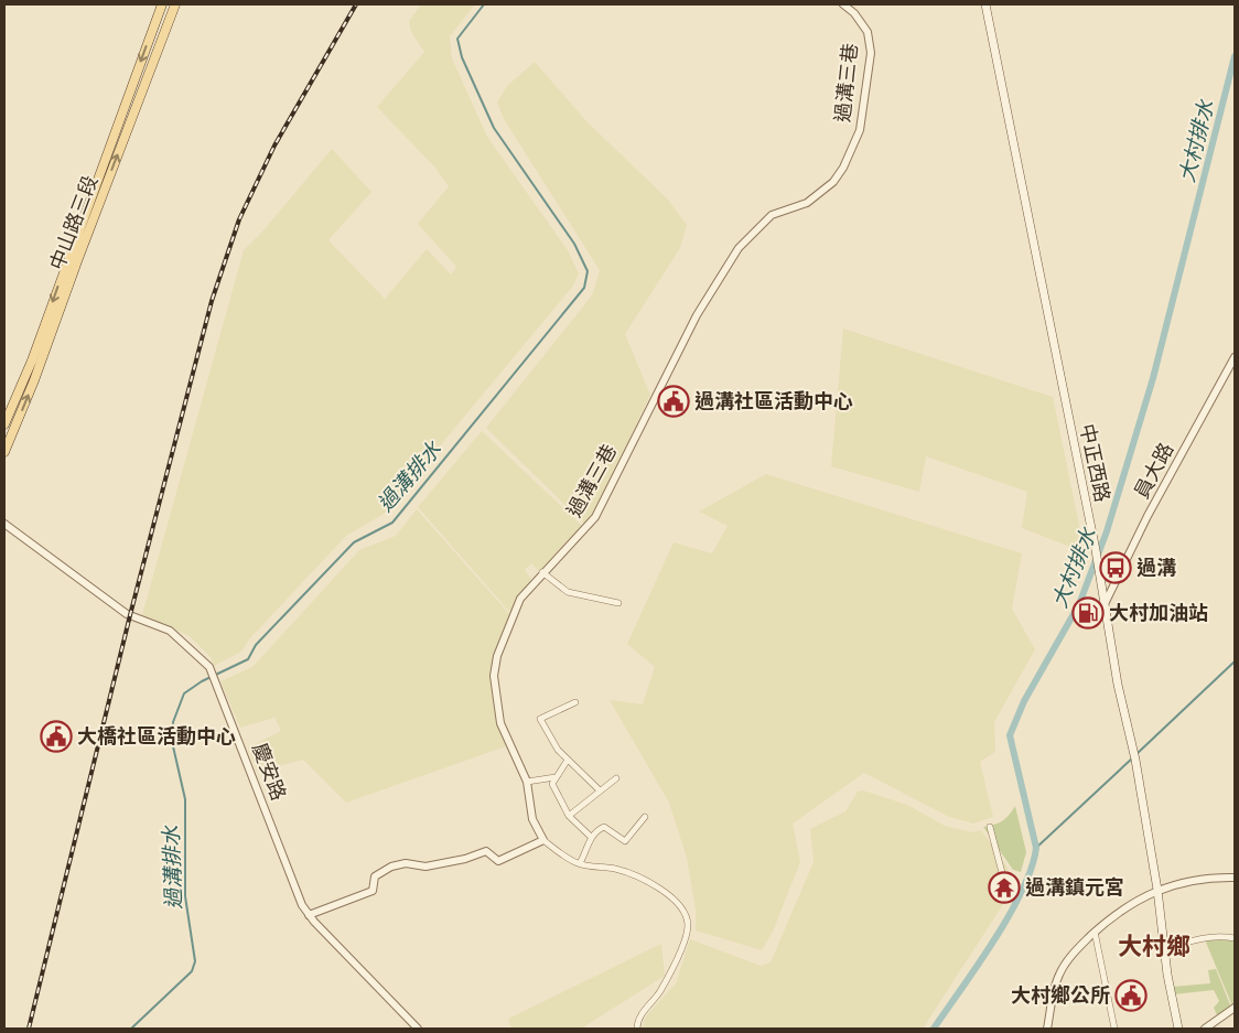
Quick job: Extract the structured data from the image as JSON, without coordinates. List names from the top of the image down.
{
  "streets": {
    "main road": ["中山路三段", "中正西路"],
    "street": ["過溝三巷", "員大路", "慶安路"]
  },
  "crossings": [
    ["中正西路", "員大路"]
  ],
  "districts": ["大村鄉"],
  "water": ["大村排水", "過溝排水"],
  "places": {
    "public building": ["過溝社區活動中心", "大橋社區活動中心", "大村鄉公所"],
    "bus stop": ["過溝"],
    "fuel station": ["大村加油站"],
    "temple": ["過溝鎮元宮"]
  }
}
